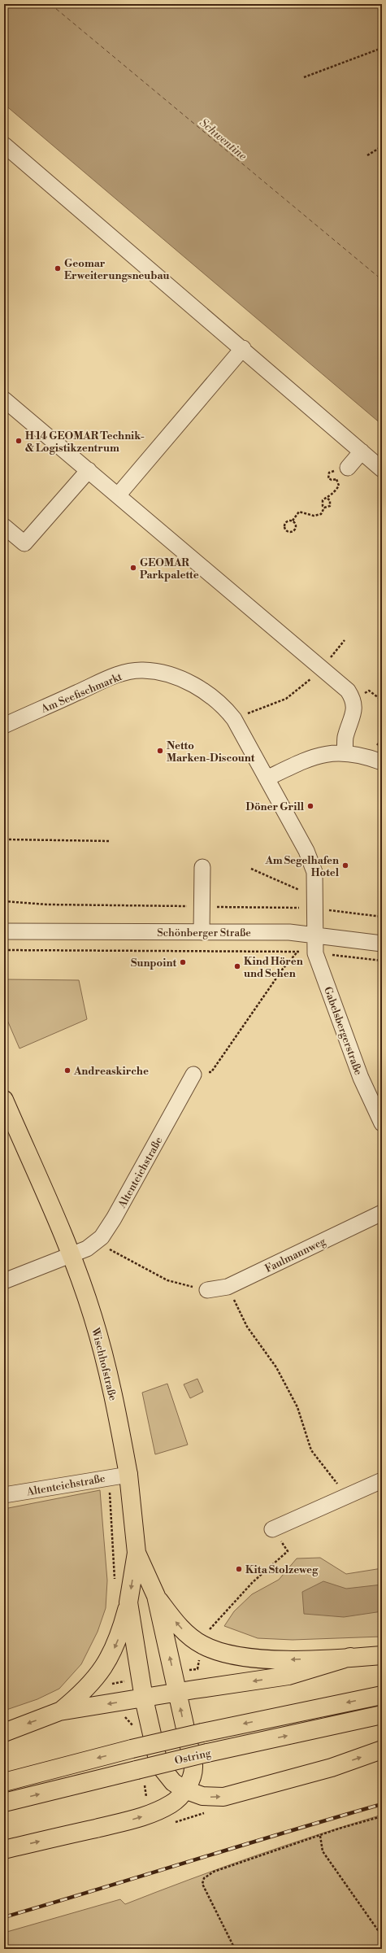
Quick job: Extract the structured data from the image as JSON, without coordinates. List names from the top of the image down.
{
  "streets": {
    "main road": ["Wischhofstraße", "Ostring"],
    "street": [
      "Am Seefischmarkt",
      "Schönberger Straße",
      "Gabelsbergerstraße",
      "Altenteichstraße",
      "Faulmannweg"
    ]
  },
  "crossings": [
    ["Am Seefischmarkt", "Schönberger Straße"],
    ["Am Seefischmarkt", "Gabelsbergerstraße"],
    ["Schönberger Straße", "Gabelsbergerstraße"],
    ["Altenteichstraße", "Wischhofstraße"]
  ],
  "water": ["Schwentine"],
  "places": [
    "Geomar Erweiterungsneubau",
    "H 14 GEOMAR Technik- & Logistikzentrum",
    "GEOMAR Parkpalette",
    "Netto Marken-Discount",
    "Döner Grill",
    "Am Segelhafen Hotel",
    "Sunpoint",
    "Kind Hören und Sehen",
    "Andreaskirche",
    "Kita Stolzeweg"
  ]
}
